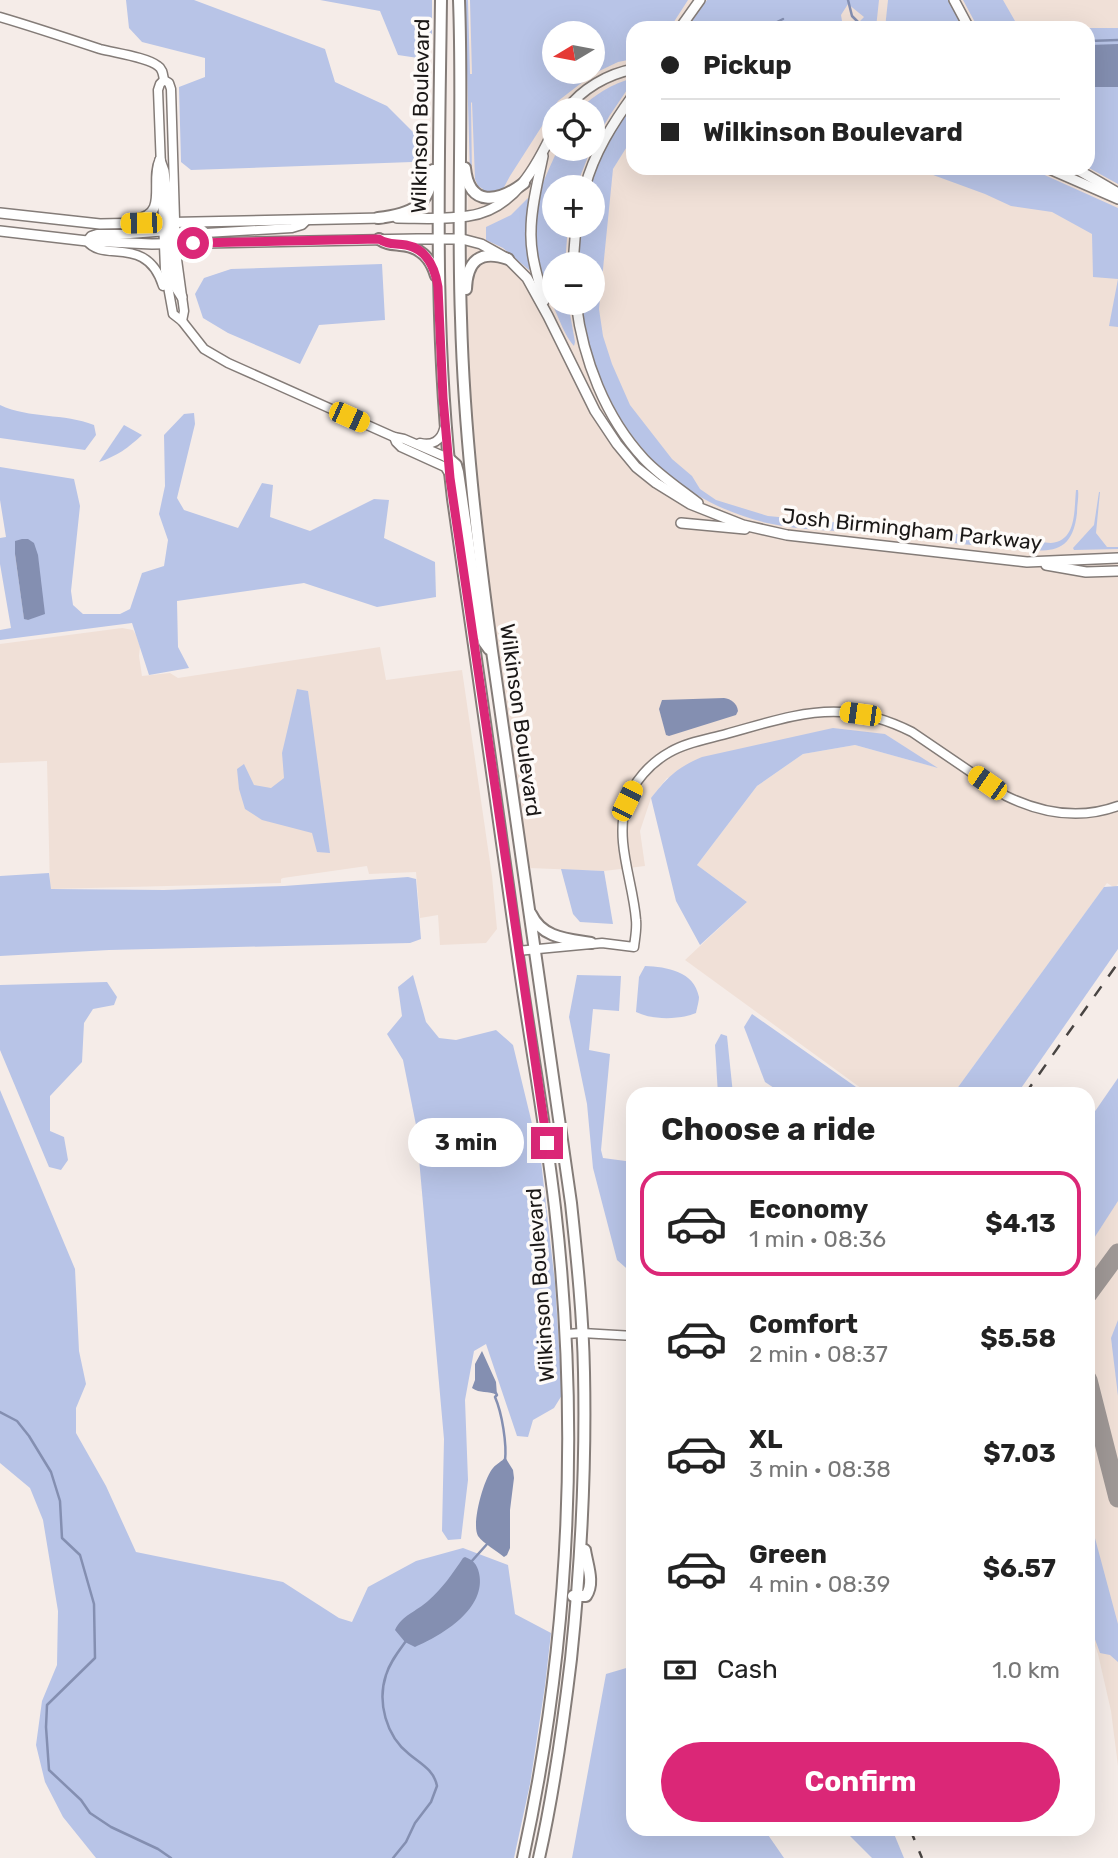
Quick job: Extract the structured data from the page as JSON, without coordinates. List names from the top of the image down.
{
  "streets": {
    "main road": ["Wilkinson Boulevard", "Josh Birmingham Parkway"]
  },
  "north": "left",
  "page": {
    "map_buttons": ["+", "−"],
    "banner": ["Pickup", "Wilkinson Boulevard"],
    "heading": "Choose a ride",
    "bubble": "3 min",
    "list": [
      {
        "name": "Economy",
        "note": "1 min · 08:36",
        "value": "$4.13"
      },
      {
        "name": "Comfort",
        "note": "2 min · 08:37",
        "value": "$5.58"
      },
      {
        "name": "XL",
        "note": "3 min · 08:38",
        "value": "$7.03"
      },
      {
        "name": "Green",
        "note": "4 min · 08:39",
        "value": "$6.57"
      }
    ],
    "pay": ["Cash", "1.0 km"],
    "buttons": "Confirm"
  }
}
